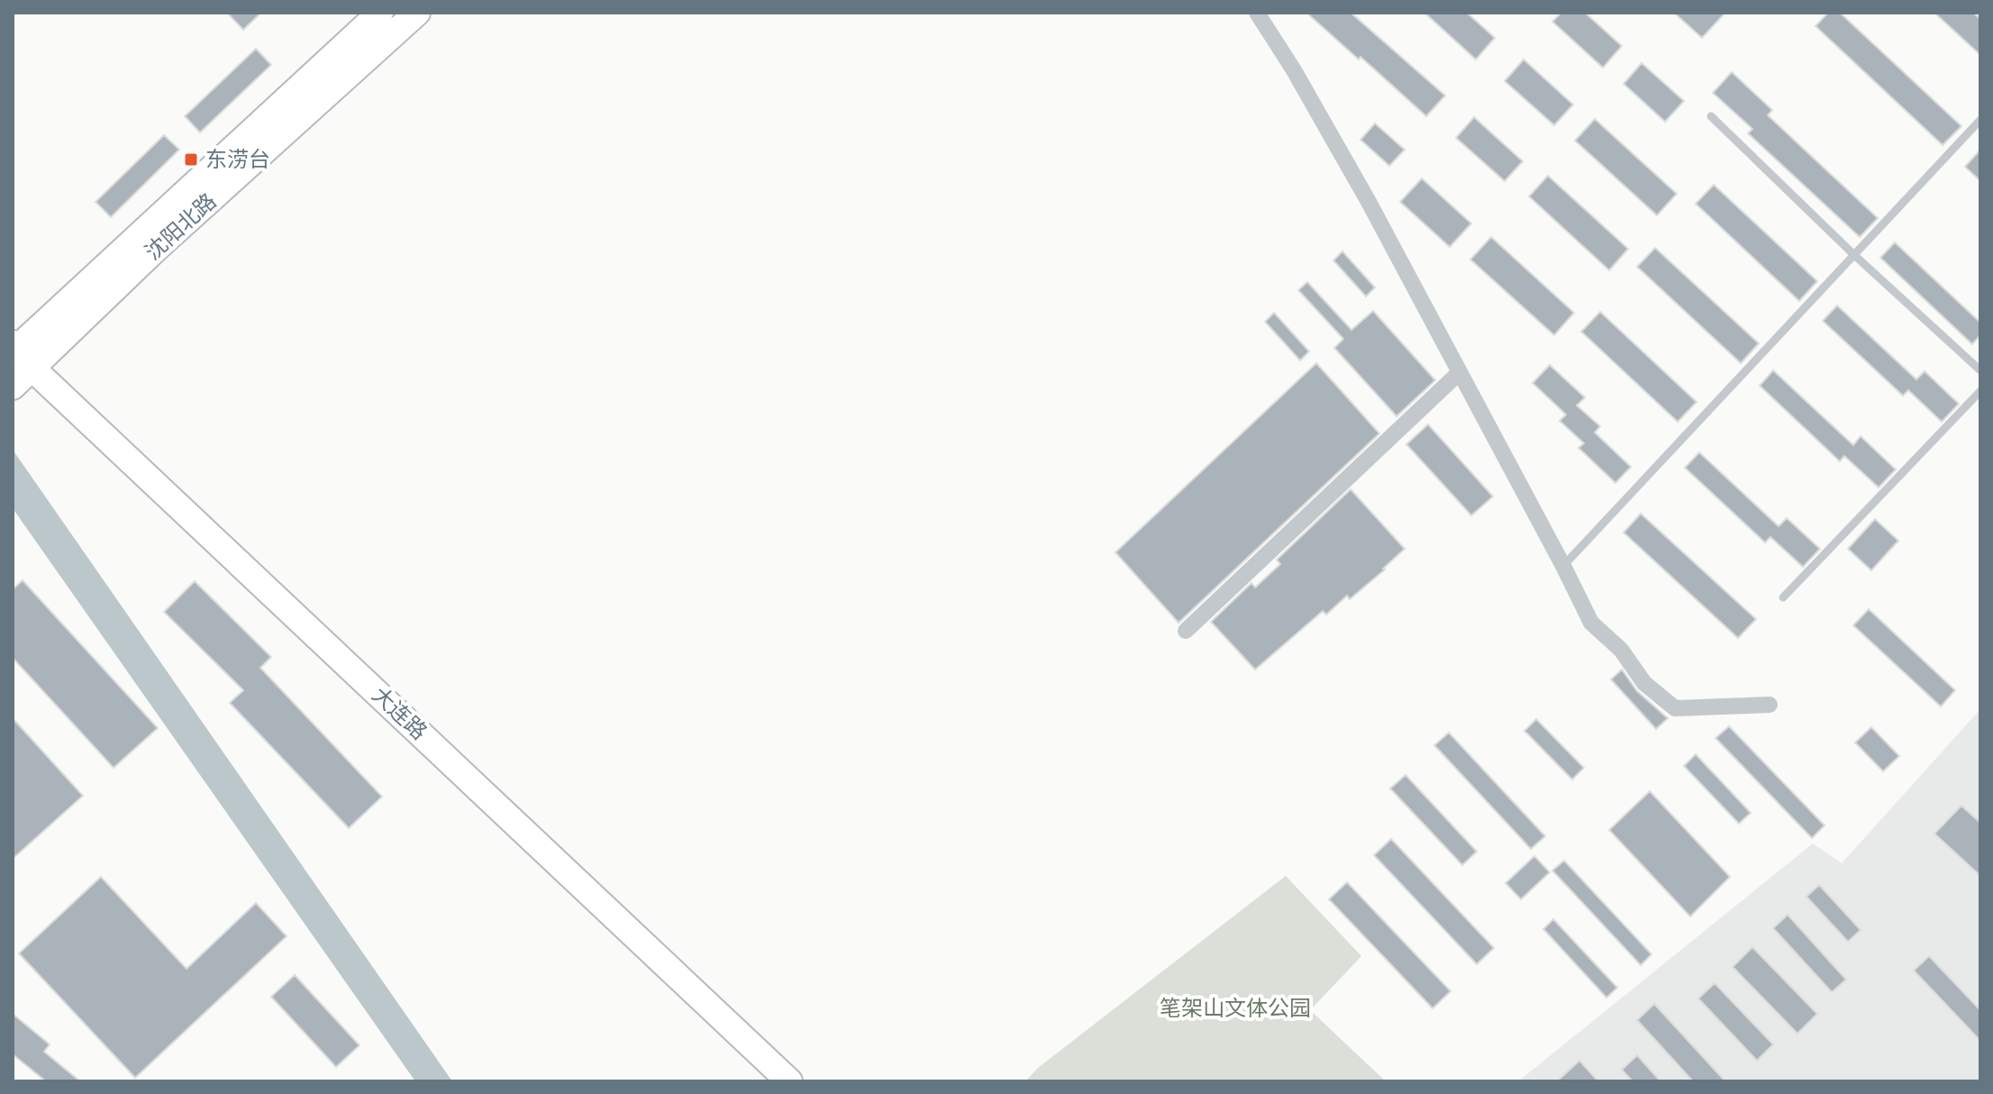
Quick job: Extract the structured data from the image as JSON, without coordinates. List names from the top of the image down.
{
  "streets": {
    "main road": ["沈阳北路", "大连路"]
  },
  "crossings": [
    ["沈阳北路", "大连路"]
  ],
  "parks": ["笔架山文体公园"],
  "places": {
    "transit": ["东涝台"]
  }
}
